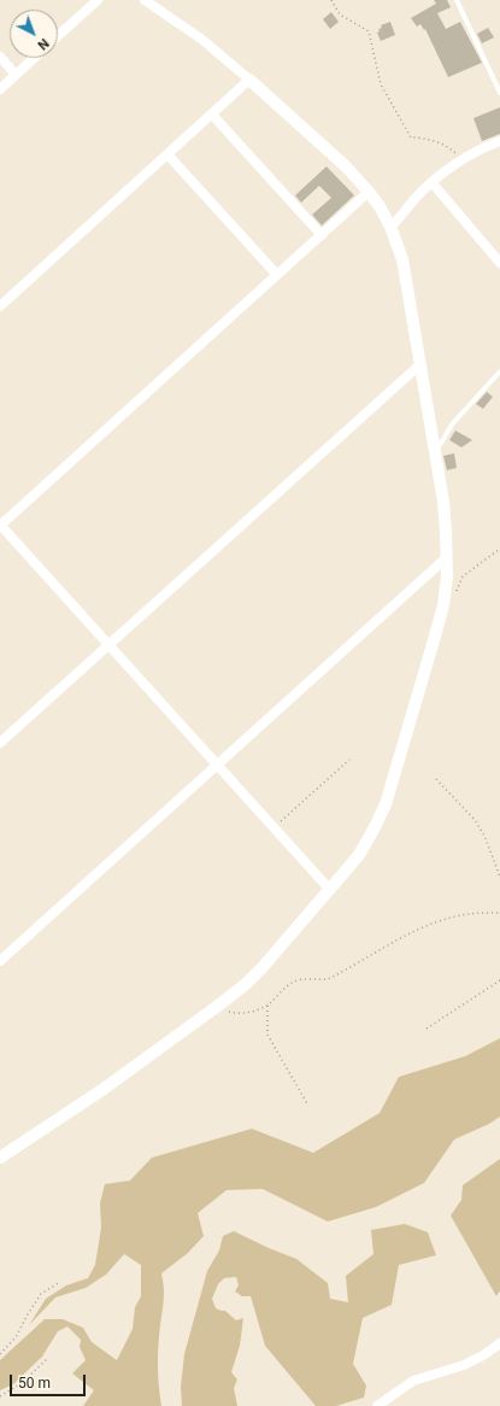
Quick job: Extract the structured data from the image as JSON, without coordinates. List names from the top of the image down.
{
  "scale_bar": "50 m",
  "north": "bottom right"
}
